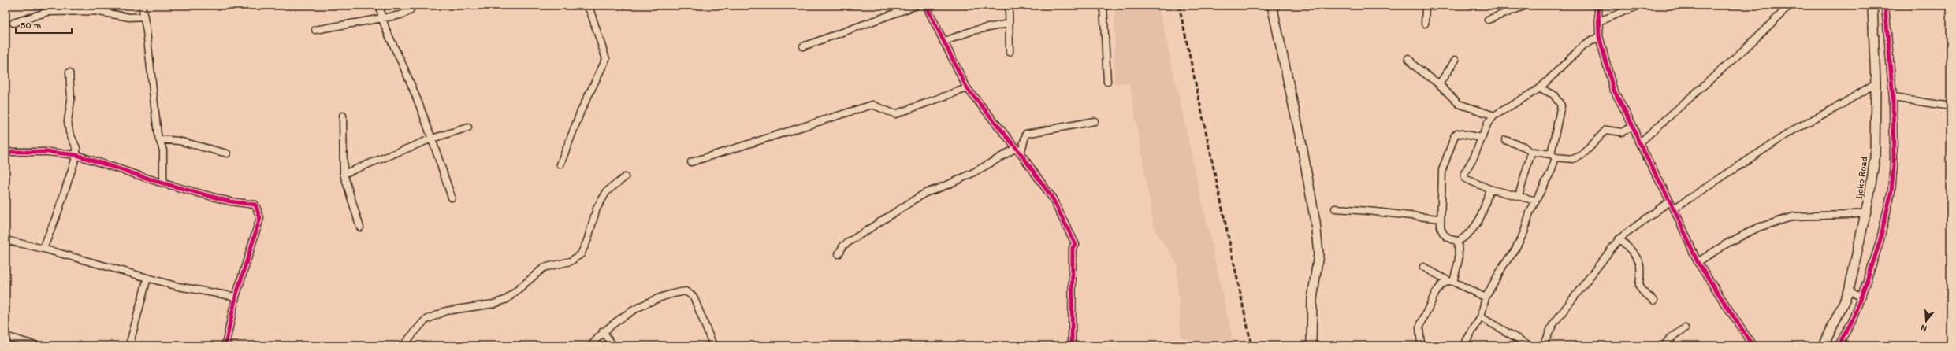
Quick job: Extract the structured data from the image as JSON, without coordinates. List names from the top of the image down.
{
  "streets": {
    "main road": ["Ijoko Road"]
  },
  "scale_bar": "50 m",
  "north": "bottom"
}
